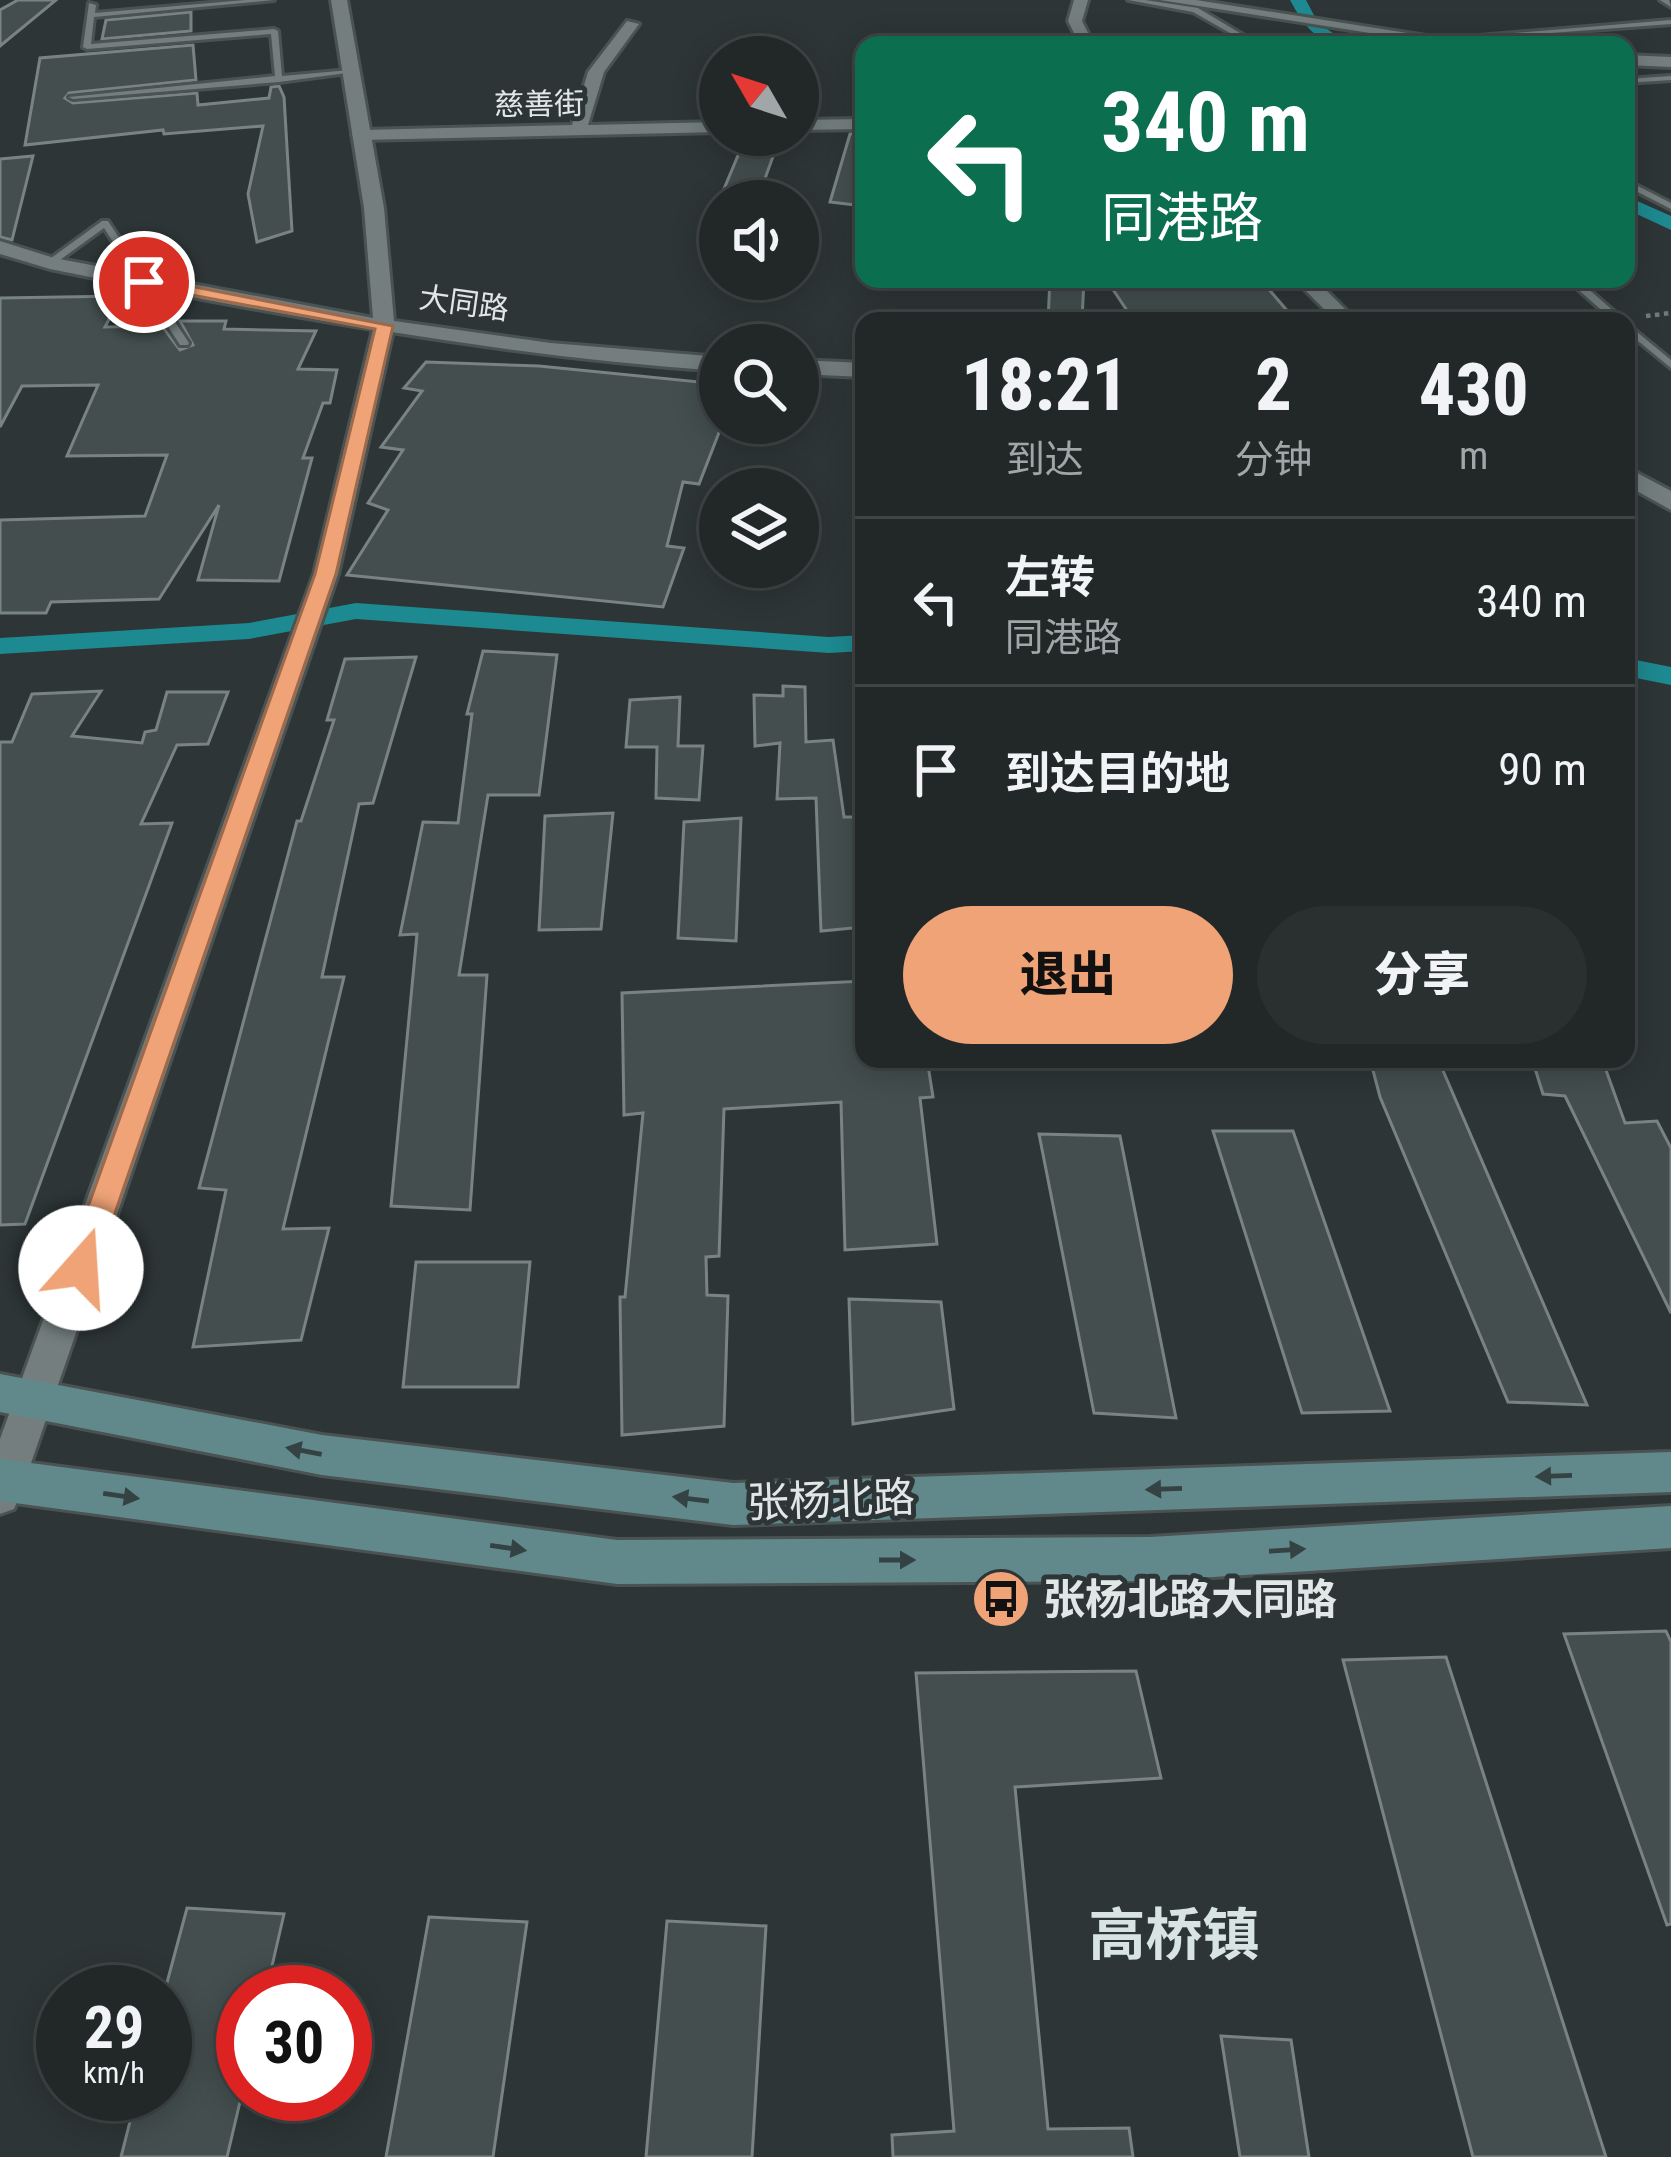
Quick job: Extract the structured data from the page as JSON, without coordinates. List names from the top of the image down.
{
  "streets": {
    "main road": ["张杨北路"],
    "street": ["慈善街", "大同路"]
  },
  "crossings": [
    ["慈善街", "大同路"]
  ],
  "districts": ["高桥镇"],
  "places": {
    "bus stop": ["张杨北路大同路"]
  },
  "north": "top left",
  "page": {
    "turn": ["340 m", "同港路"],
    "eta": [
      "18:21",
      "到达",
      "2",
      "分钟",
      "430",
      "m"
    ],
    "list": [
      {
        "name": "左转",
        "note": "同港路",
        "value": "340 m"
      },
      {
        "name": "到达目的地",
        "value": "90 m"
      }
    ],
    "buttons": ["退出", "分享"],
    "speed": "29 km/h",
    "limit": "30"
  }
}
